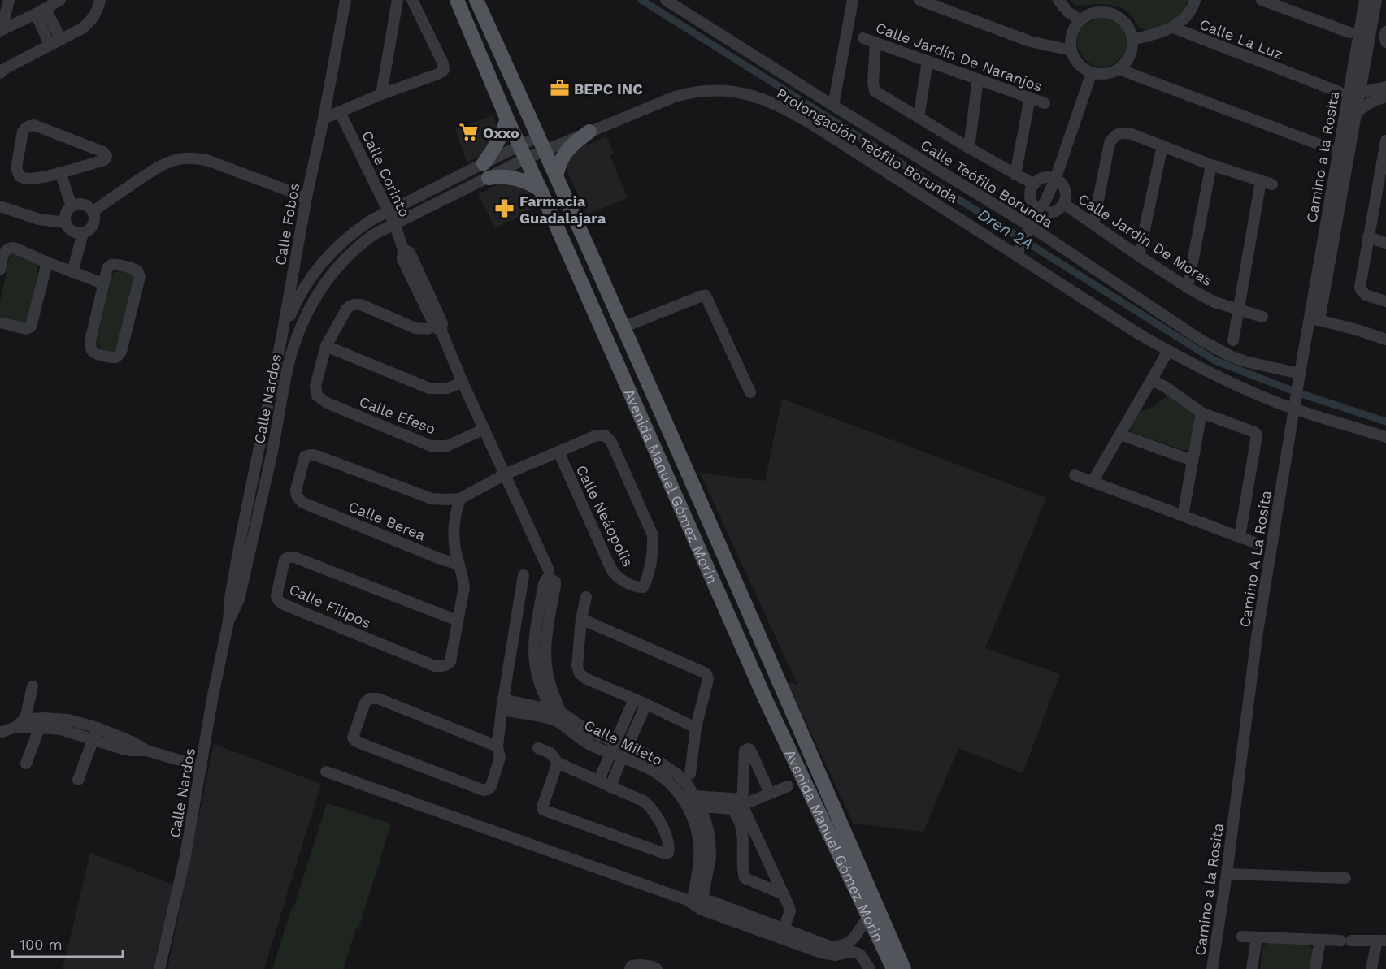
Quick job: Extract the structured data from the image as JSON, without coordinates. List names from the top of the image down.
{
  "streets": {
    "main road": ["Avenida Manuel Gómez Morín"],
    "street": [
      "Calle La Luz",
      "Calle Jardín De Naranjos",
      "Prolongación Teófilo Borunda",
      "Camino a la Rosita",
      "Calle Corinto",
      "Calle Teófilo Borunda",
      "Calle Fobos",
      "Calle Jardín De Moras",
      "Calle Nardos",
      "Calle Efeso",
      "Calle Neáopolis",
      "Calle Berea",
      "Camino A La Rosita",
      "Calle Filipos",
      "Calle Mileto"
    ]
  },
  "crossings": [
    ["Prolongación Teófilo Borunda", "Calle Corinto"],
    ["Prolongación Teófilo Borunda", "Calle Nardos"],
    ["Prolongación Teófilo Borunda", "Avenida Manuel Gómez Morín"],
    ["Camino a la Rosita", "Camino A La Rosita"],
    ["Calle Corinto", "Calle Efeso"],
    ["Calle Teófilo Borunda", "Camino A La Rosita"],
    ["Calle Fobos", "Calle Nardos"]
  ],
  "water": ["Dren 2A"],
  "places": {
    "office": ["BEPC INC"],
    "supermarket": ["Oxxo"],
    "pharmacy": ["Farmacia Guadalajara"]
  },
  "scale_bar": "100 m"
}
